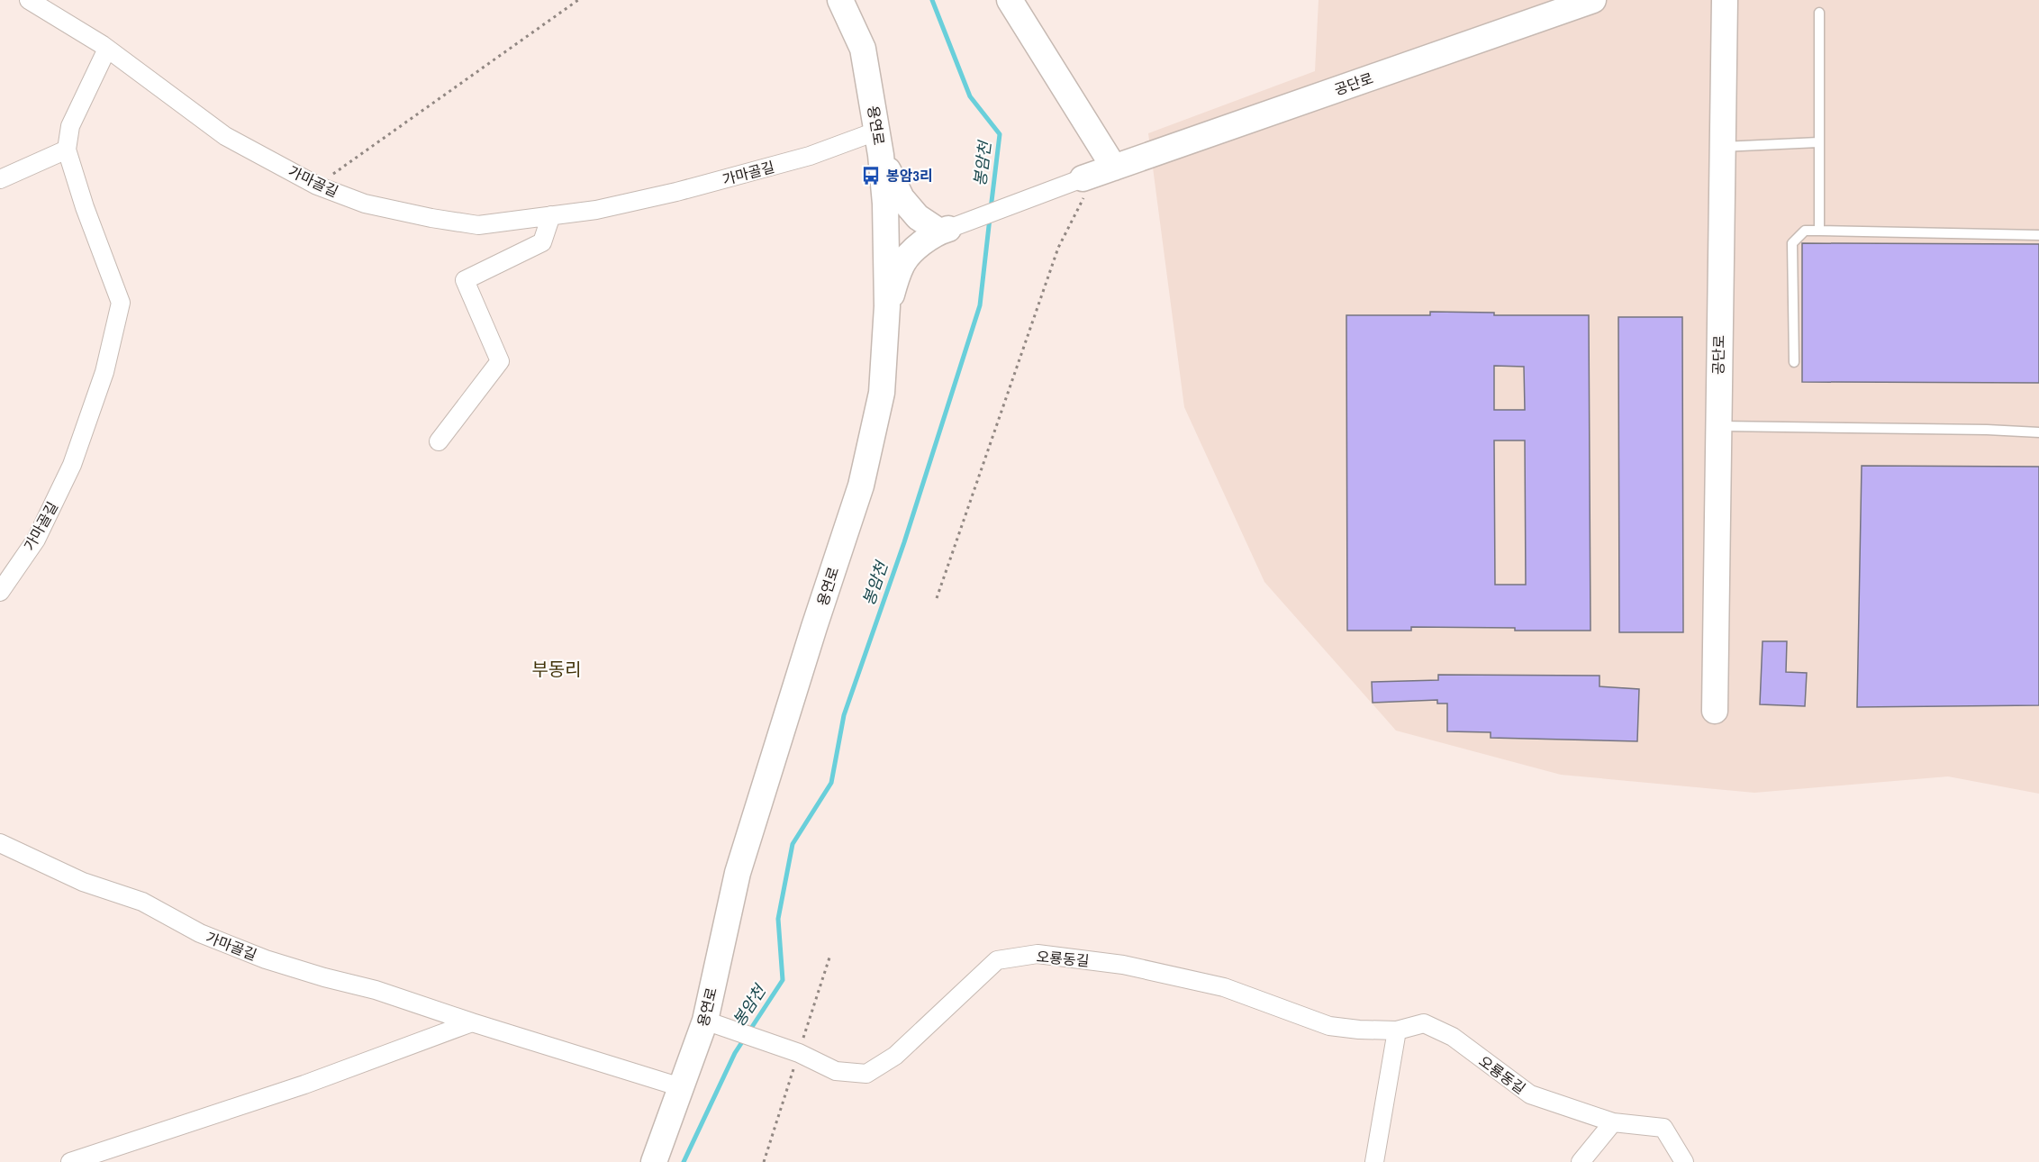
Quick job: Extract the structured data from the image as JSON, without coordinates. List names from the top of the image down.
{
  "streets": {
    "street": [
      "공단로",
      "용연로",
      "가마골길",
      "오룡동길"
    ]
  },
  "crossings": [
    ["용연로", "가마골길"],
    ["용연로", "오룡동길"]
  ],
  "districts": ["부동리"],
  "water": ["봉암천"],
  "places": {
    "bus stop": ["봉암3리"]
  }
}
